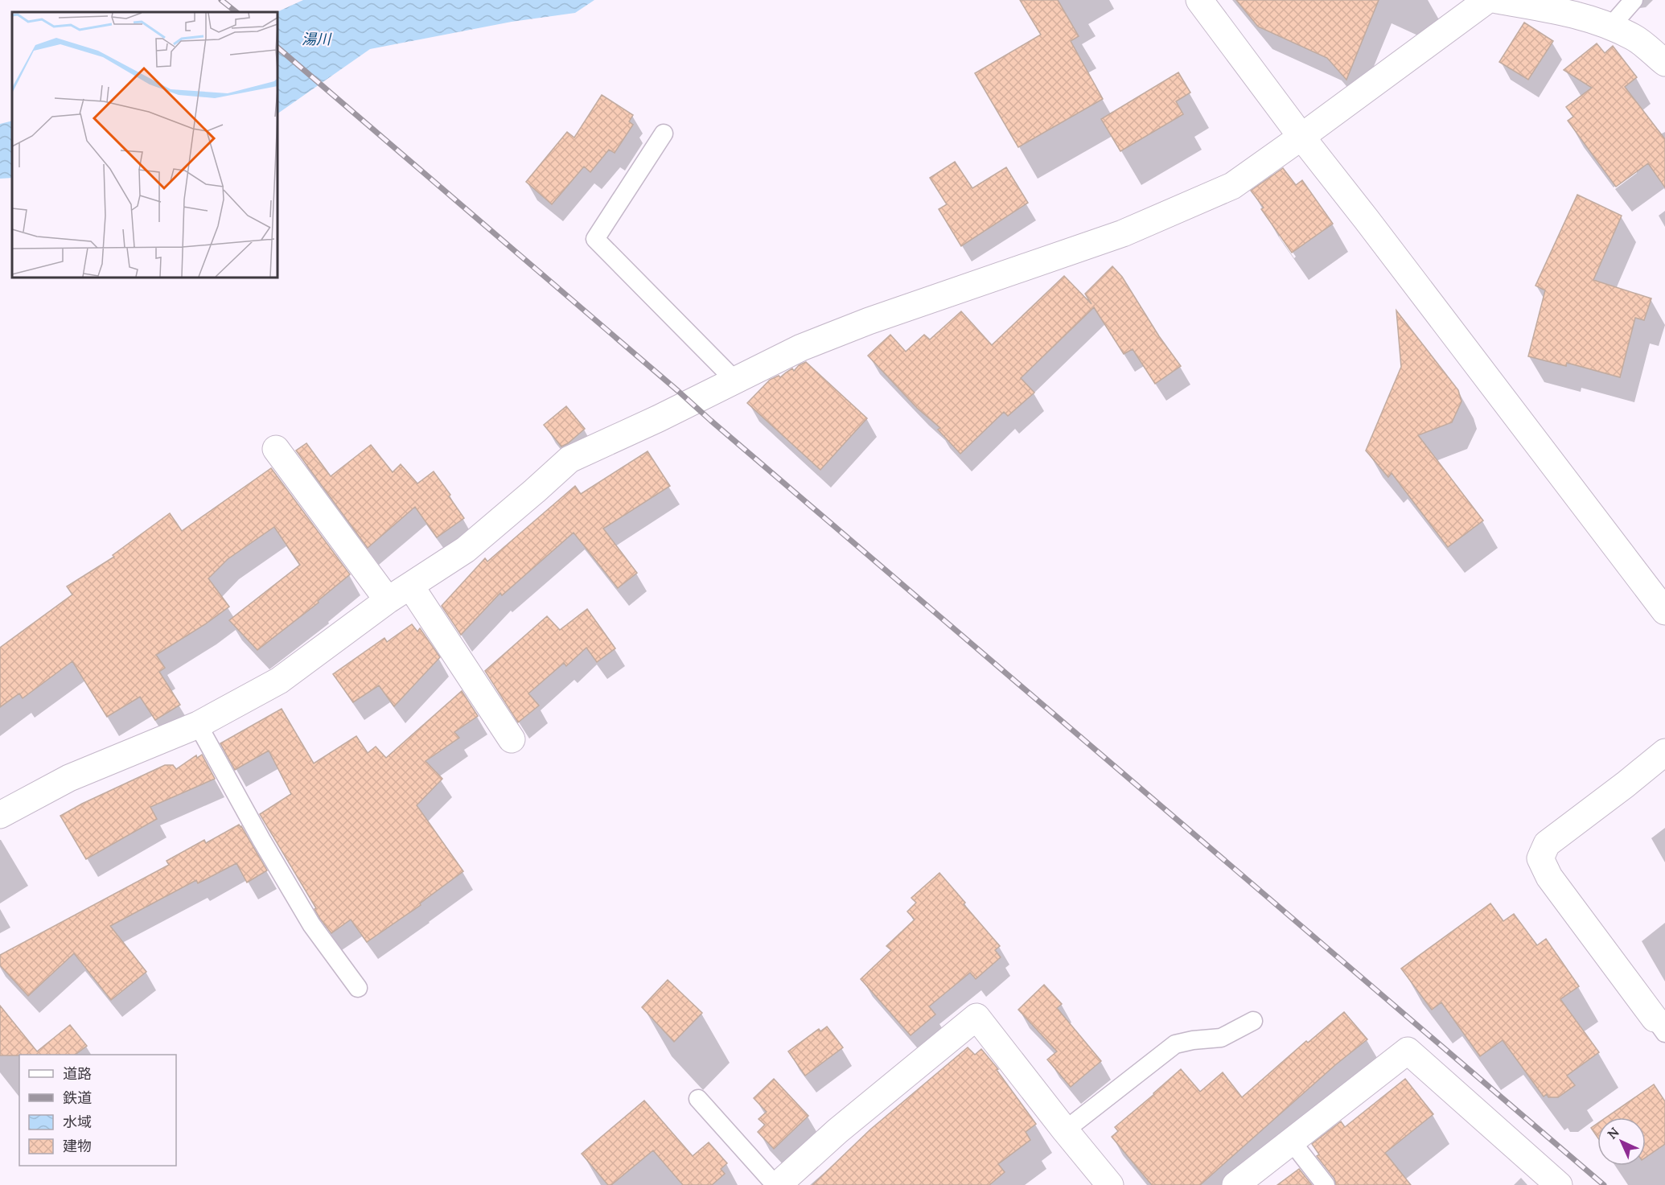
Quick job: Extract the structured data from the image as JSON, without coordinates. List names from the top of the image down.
{
  "water": ["湯川"],
  "legend": [
    "道路",
    "鉄道",
    "水域",
    "建物"
  ],
  "north": "top left"
}
